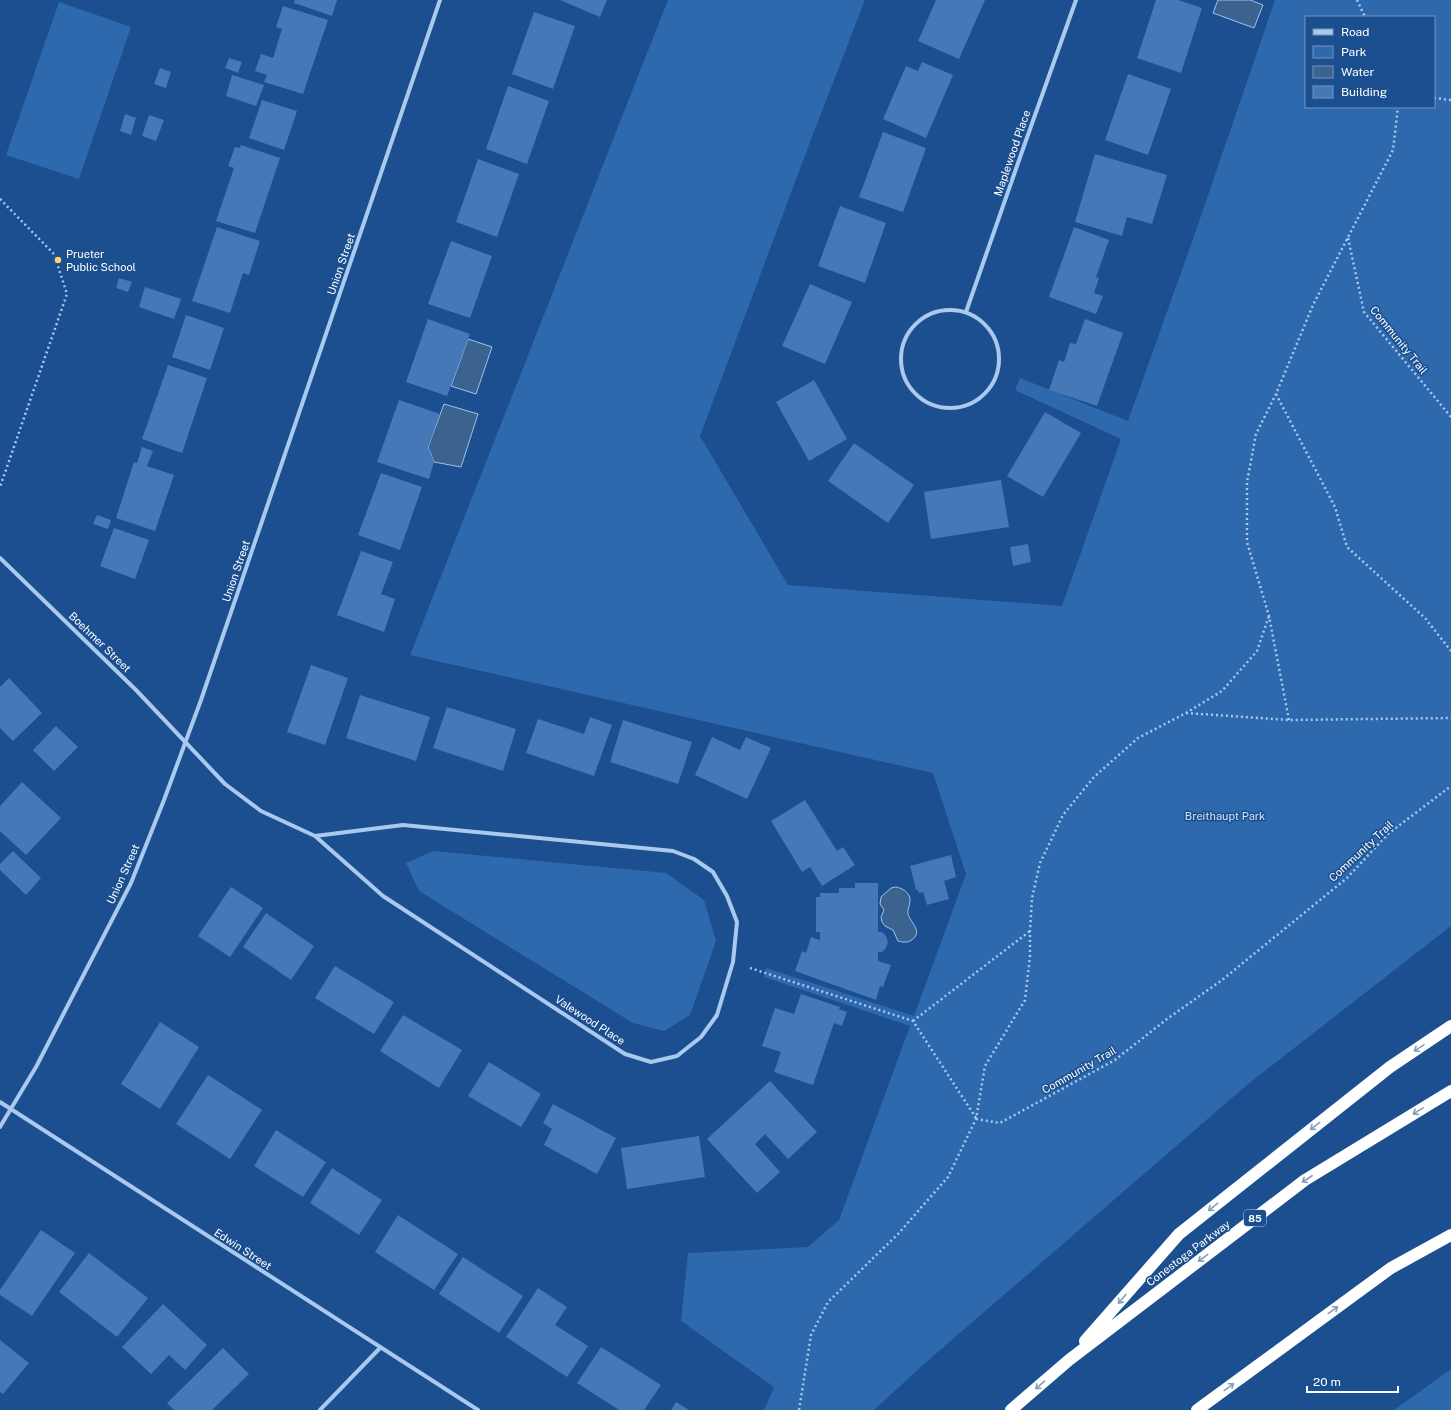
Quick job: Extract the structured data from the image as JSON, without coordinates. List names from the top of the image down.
{
  "streets": {
    "highway": ["85", "Conestoga Parkway"],
    "street": [
      "Maplewood Place",
      "Union Street",
      "Boehmer Street",
      "Valewood Place",
      "Edwin Street"
    ],
    "path": ["Community Trail"]
  },
  "crossings": [
    ["Union Street", "Boehmer Street"],
    ["Union Street", "Valewood Place"],
    ["Union Street", "Edwin Street"],
    ["Boehmer Street", "Valewood Place"]
  ],
  "parks": ["Breithaupt Park"],
  "places": ["Prueter Public School"],
  "legend": [
    "Road",
    "Park",
    "Water",
    "Building"
  ],
  "scale_bar": "20 m"
}
